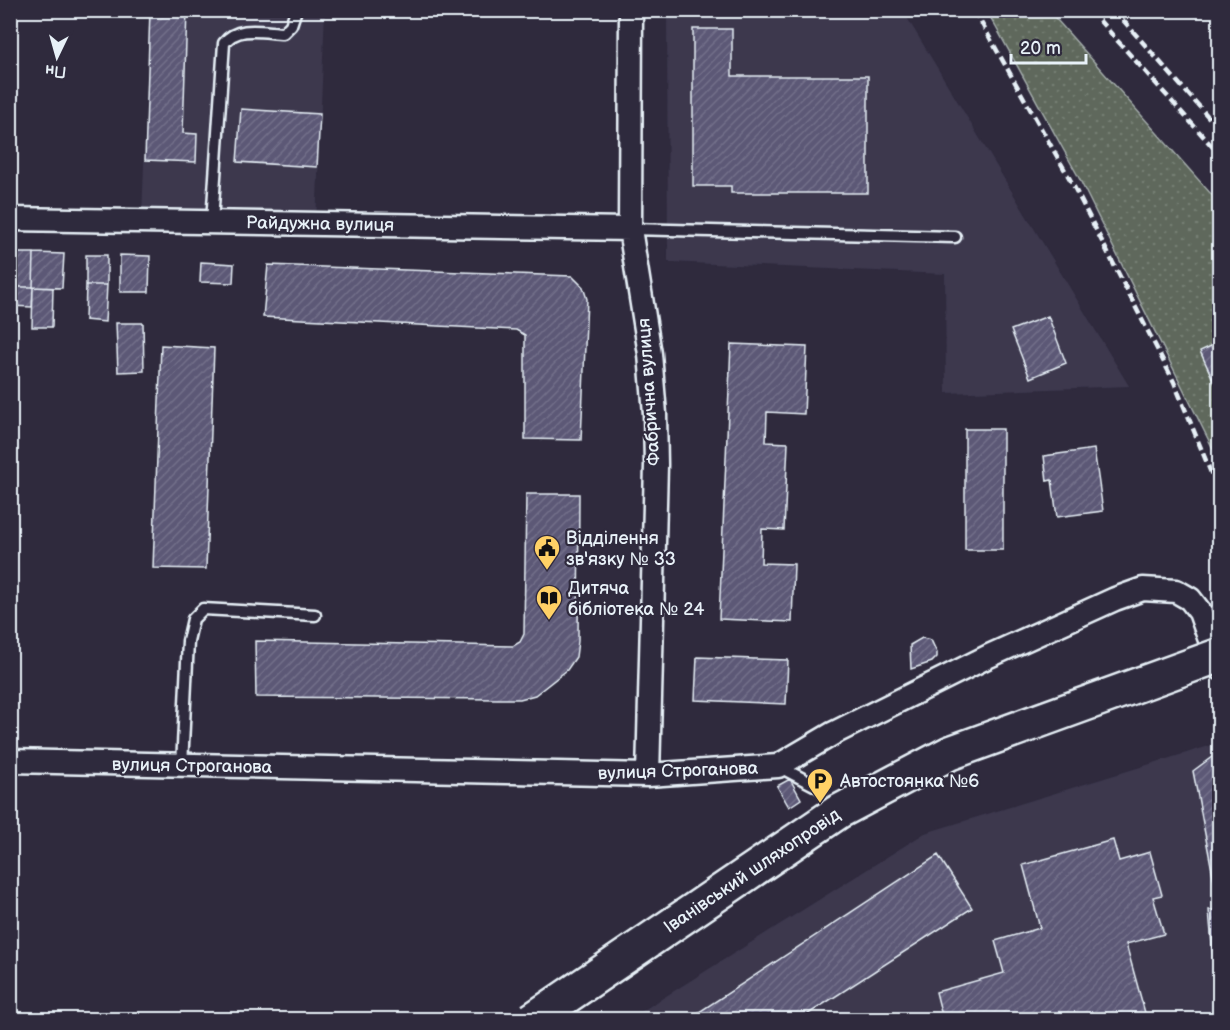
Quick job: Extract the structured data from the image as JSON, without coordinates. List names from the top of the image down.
{
  "streets": {
    "main road": ["Іванівський шляхопровід"],
    "street": ["Райдужна вулиця", "Фабрична вулиця", "вулиця Строганова"]
  },
  "crossings": [
    ["Райдужна вулиця", "Фабрична вулиця"],
    ["Фабрична вулиця", "вулиця Строганова"]
  ],
  "places": {
    "public building": ["Відділення зв'язку № 33"],
    "library": ["Дитяча бібліотека № 24"],
    "parking": ["Автостоянка №6"]
  },
  "scale_bar": "20 m",
  "north": "bottom"
}
